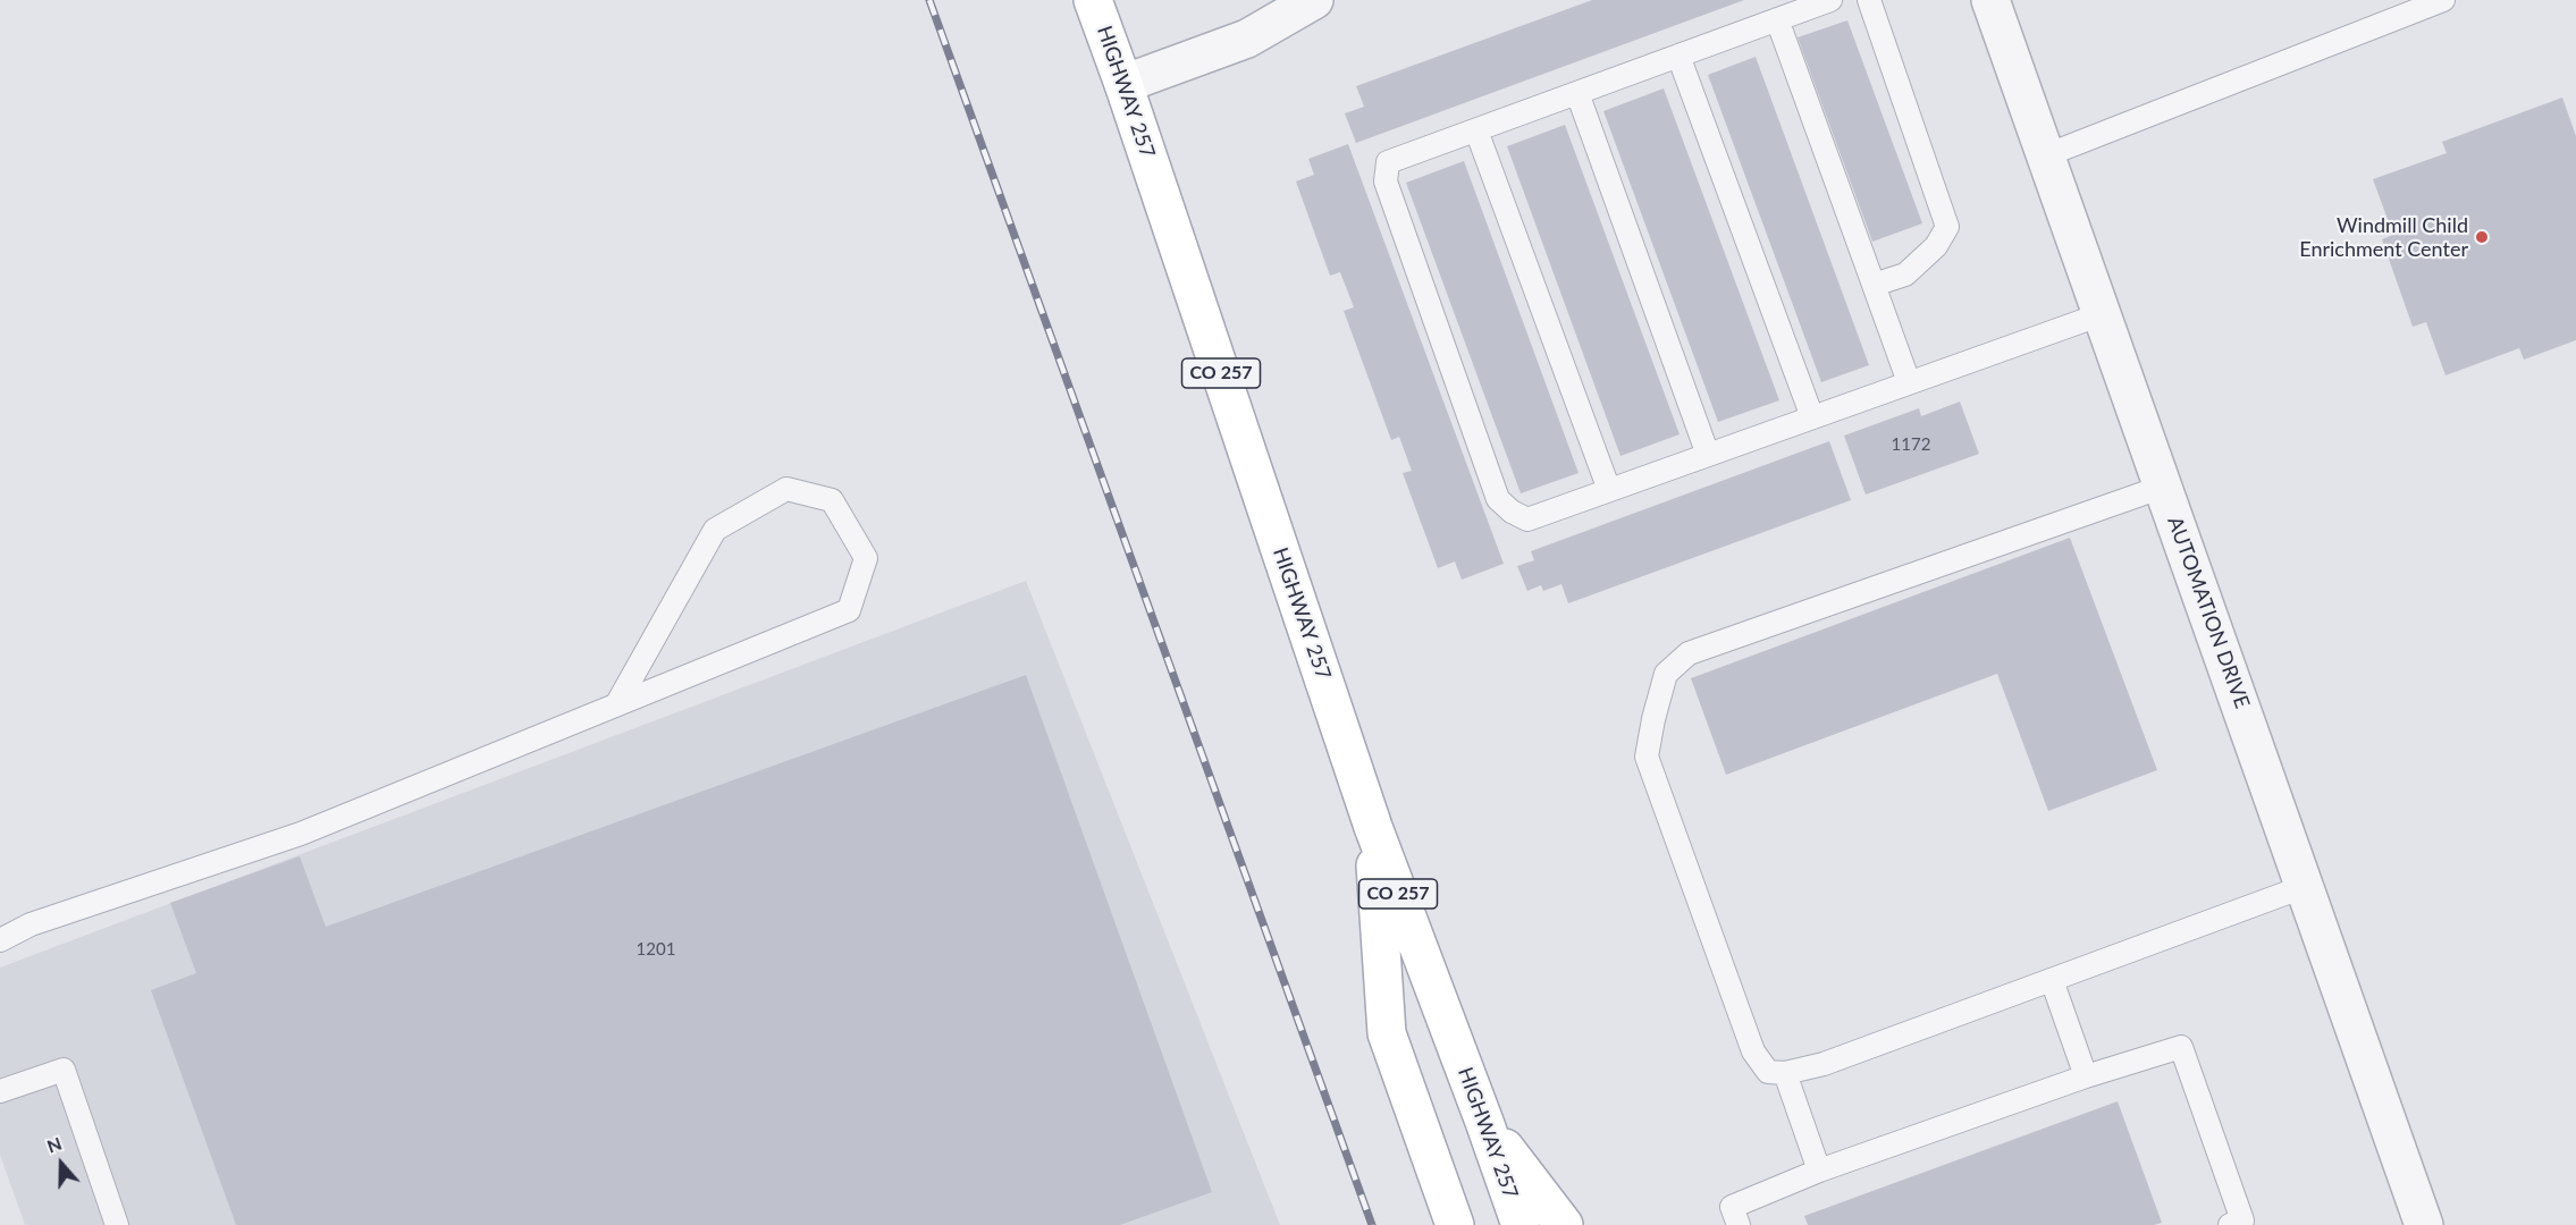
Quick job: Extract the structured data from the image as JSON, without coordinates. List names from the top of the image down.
{
  "streets": {
    "main road": ["HIGHWAY 257", "CO 257"],
    "street": ["AUTOMATION DRIVE"]
  },
  "places": ["Windmill Child Enrichment Center"],
  "house_numbers": ["1172", "1201"],
  "north": "top"
}
